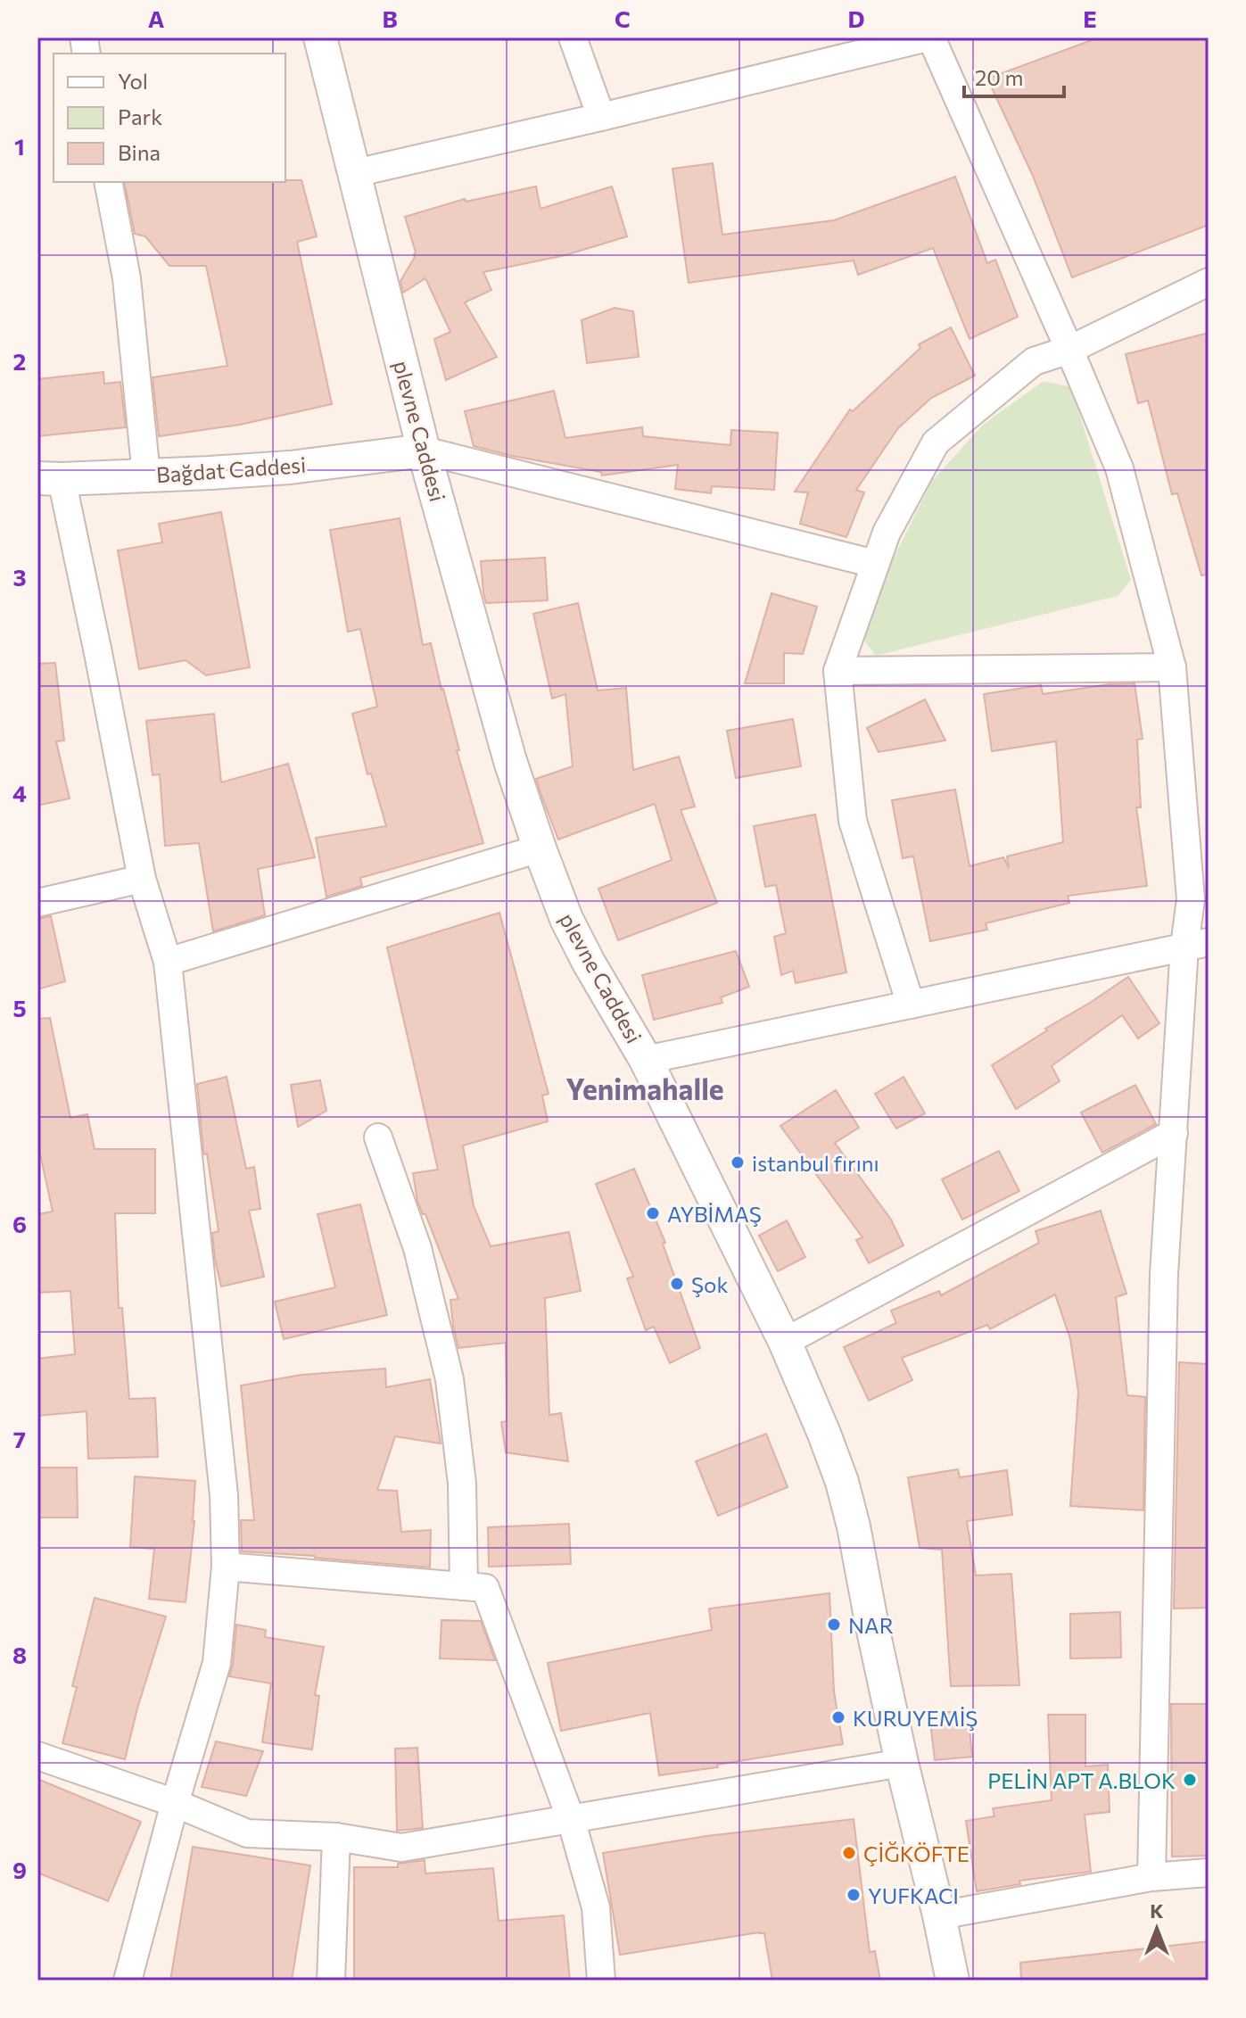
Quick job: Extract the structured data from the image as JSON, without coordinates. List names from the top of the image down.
{
  "streets": {
    "street": ["plevne Caddesi", "Bağdat Caddesi"]
  },
  "crossings": [
    ["plevne Caddesi", "Bağdat Caddesi"]
  ],
  "districts": ["Yenimahalle"],
  "places": [
    "istanbul fırını",
    "AYBİMAŞ",
    "Şok",
    "NAR",
    "KURUYEMİŞ",
    "PELİN APT A.BLOK",
    "ÇİĞKÖFTE",
    "YUFKACI"
  ],
  "legend": ["Yol", "Park", "Bina"],
  "scale_bar": "20 m",
  "north": "top",
  "grid": {
    "columns": [
      "A",
      "B",
      "C",
      "D",
      "E"
    ],
    "rows": [
      "1",
      "2",
      "3",
      "4",
      "5",
      "6",
      "7",
      "8",
      "9"
    ]
  }
}
